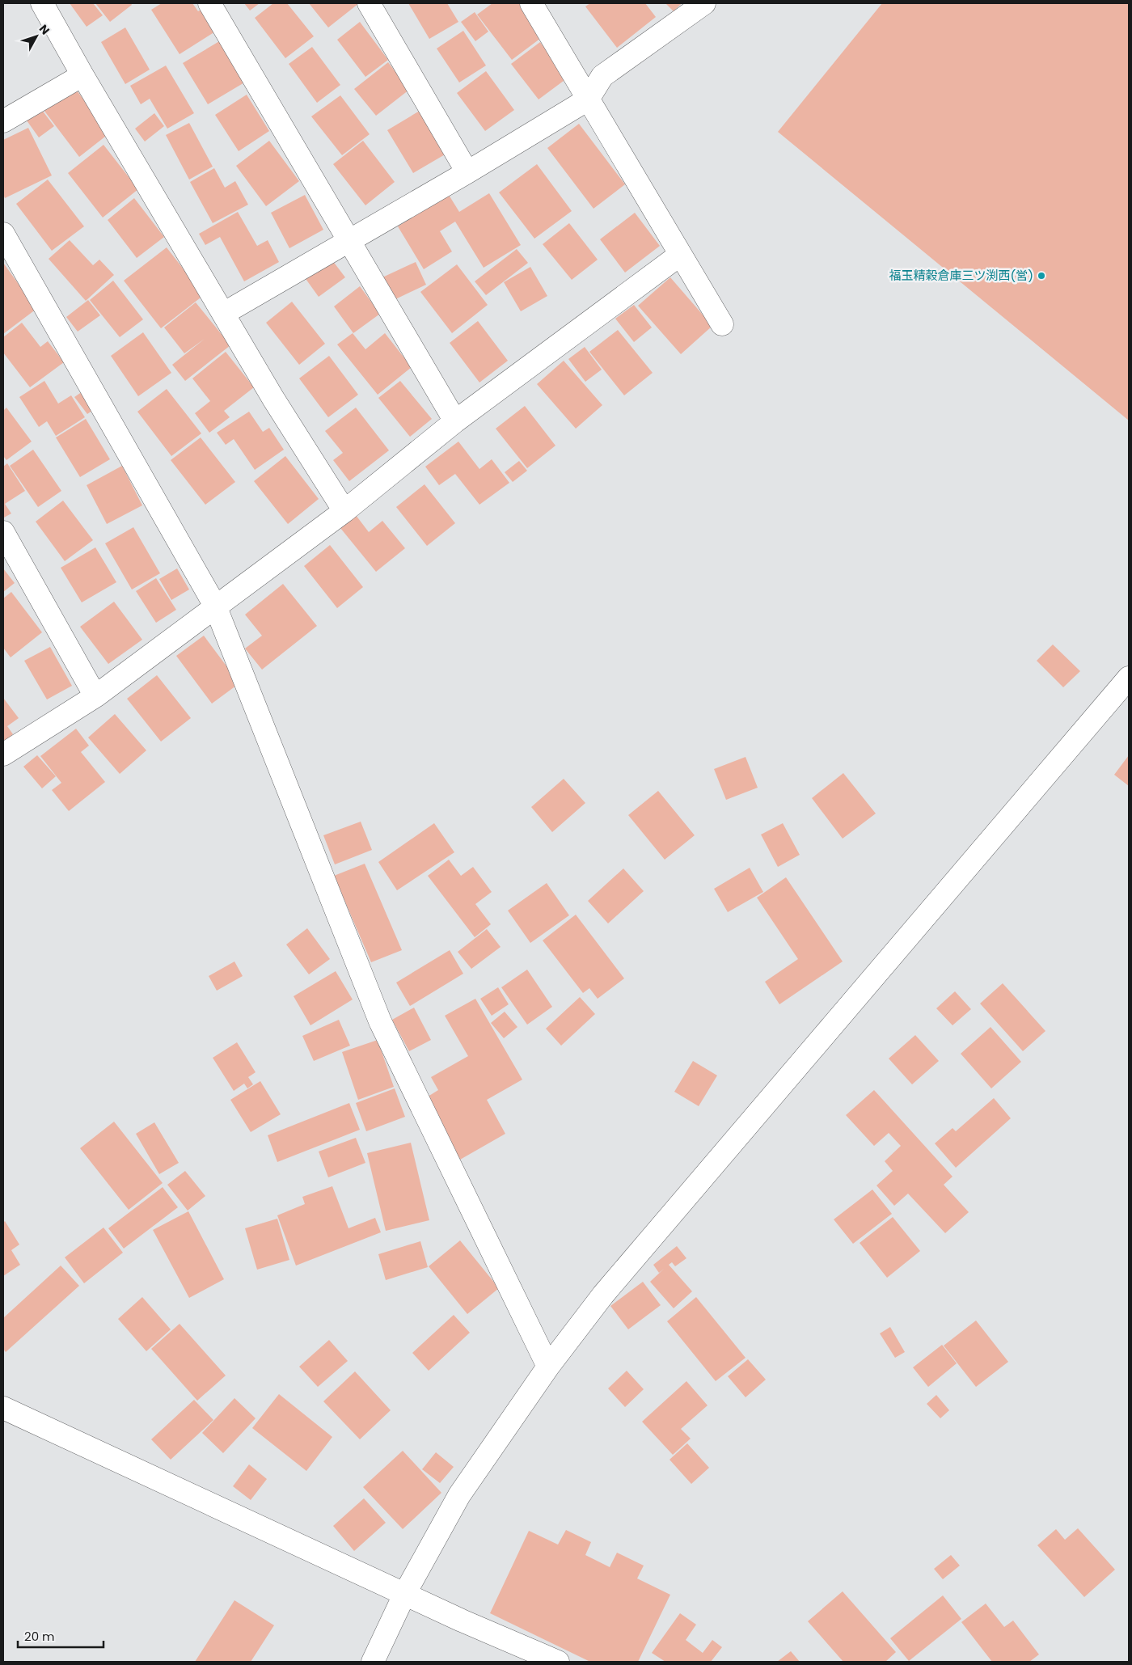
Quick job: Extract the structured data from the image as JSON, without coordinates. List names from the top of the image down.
{
  "places": ["福玉精穀倉庫三ツ渕西(営)"],
  "scale_bar": "20 m",
  "north": "top right"
}
